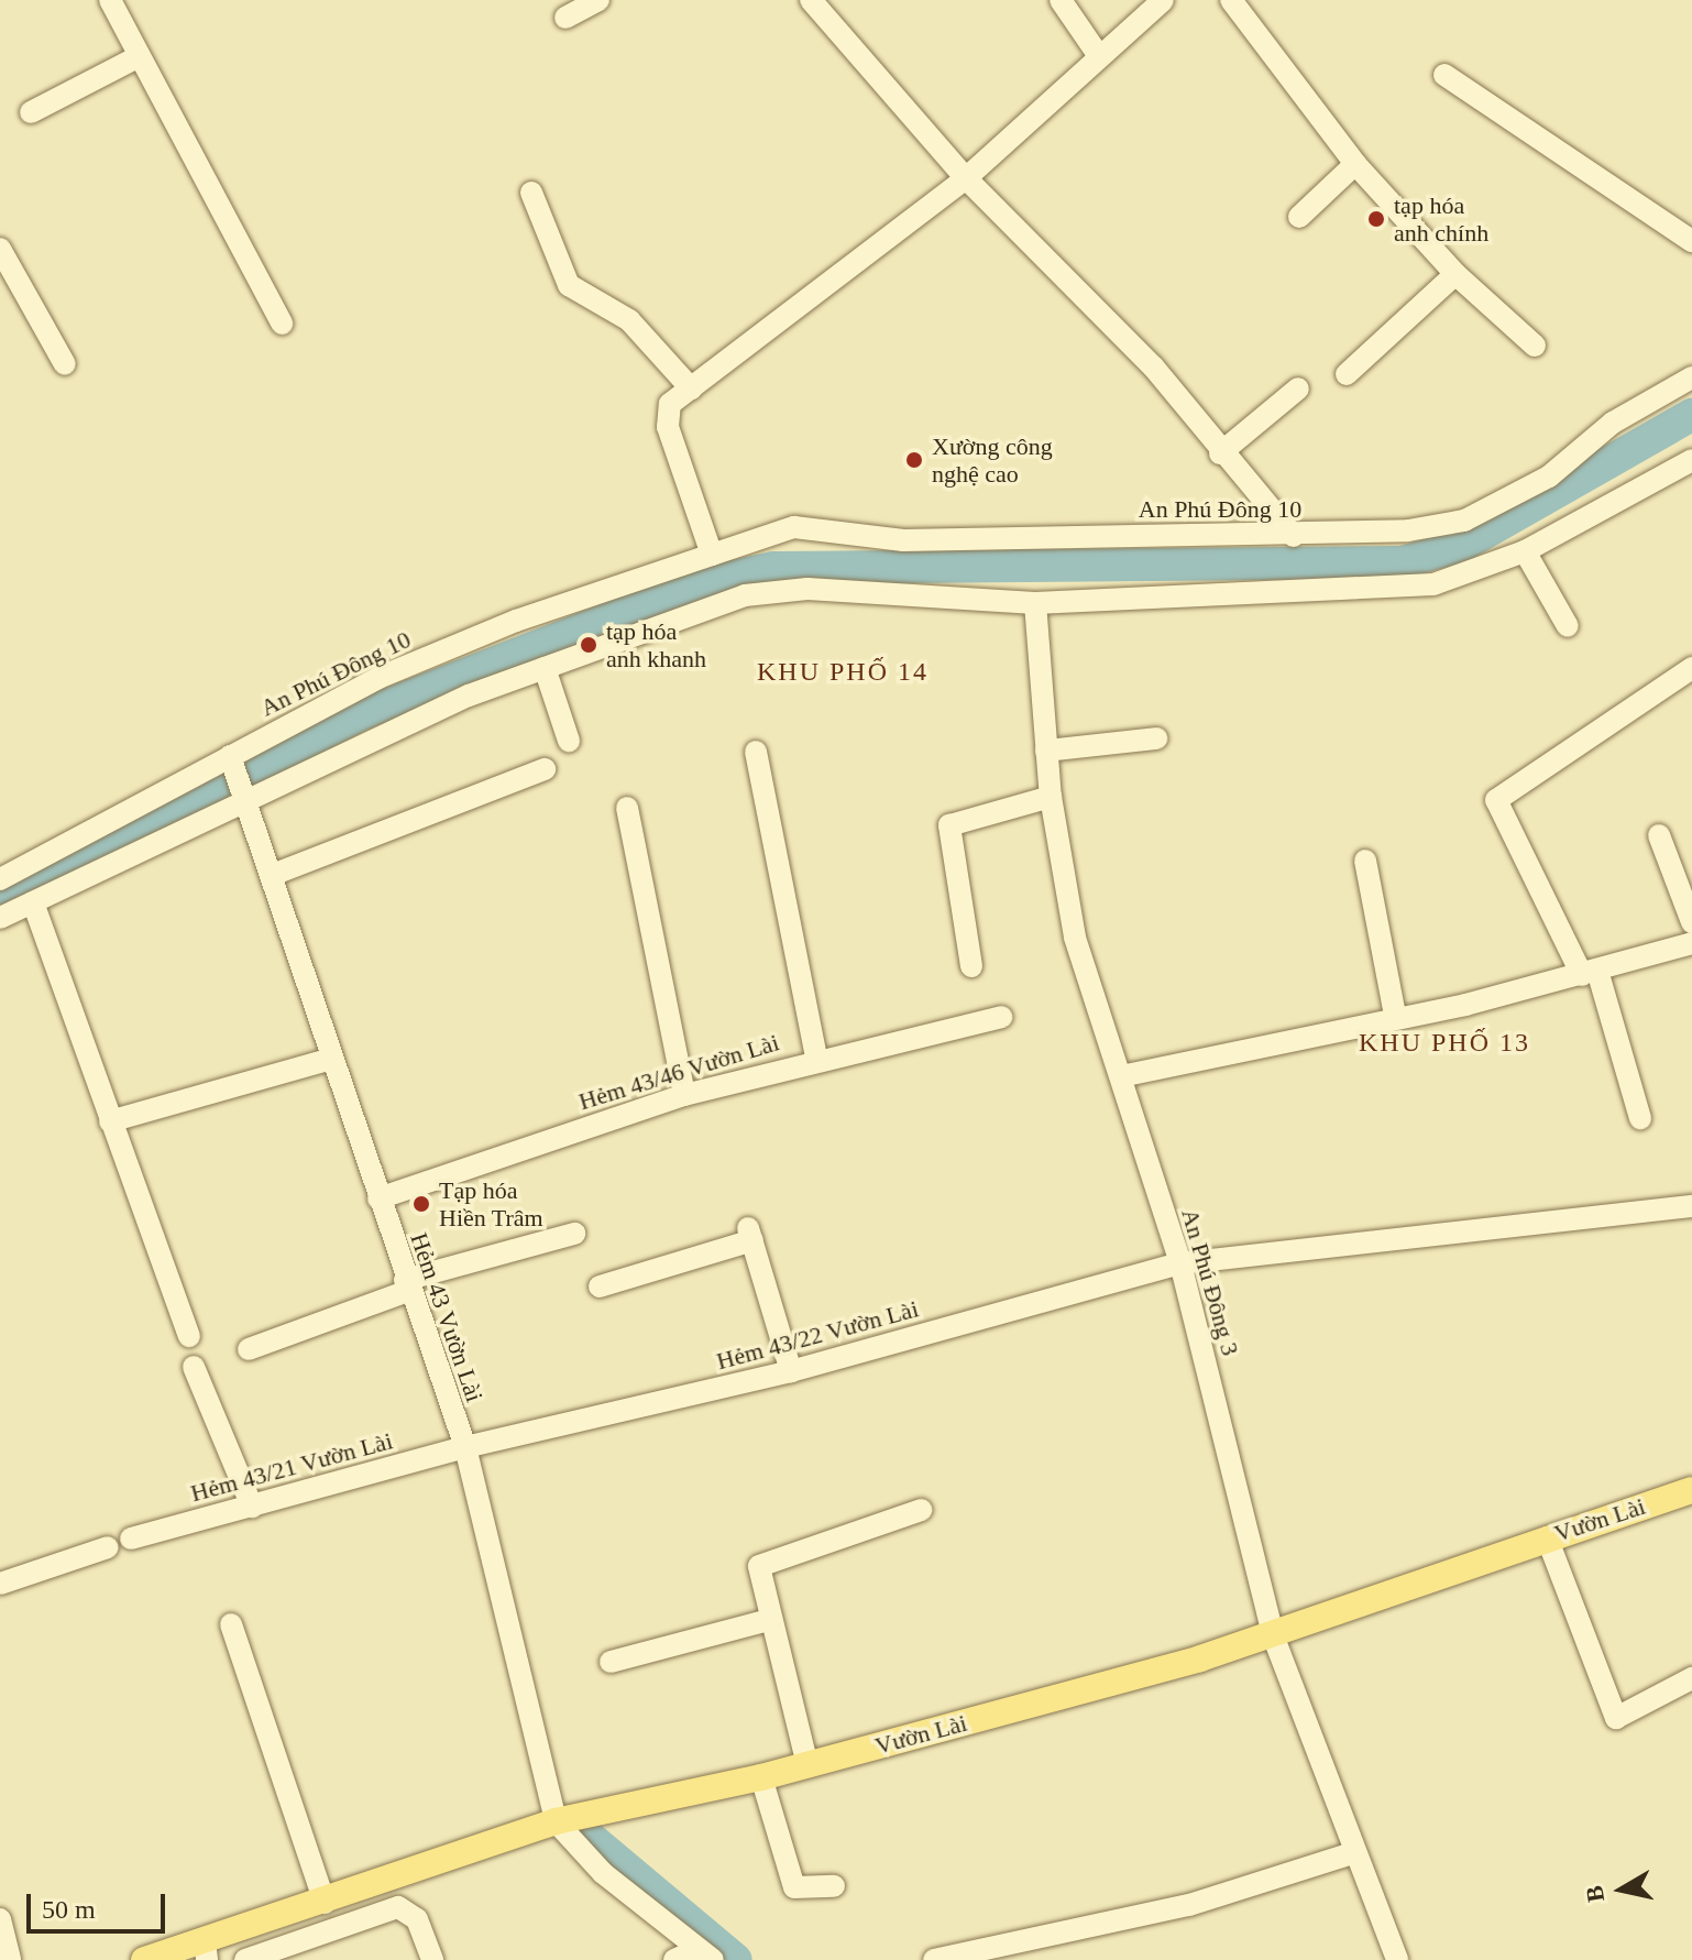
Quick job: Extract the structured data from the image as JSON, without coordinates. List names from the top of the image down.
{
  "streets": {
    "main road": ["Vườn Lài"],
    "street": [
      "An Phú Đông 10",
      "Hẻm 43/46 Vườn Lài",
      "An Phú Đông 3",
      "Hẻm 43 Vườn Lài",
      "Hẻm 43/22 Vườn Lài",
      "Hẻm 43/21 Vườn Lài"
    ]
  },
  "crossings": [
    ["An Phú Đông 10", "Hẻm 43 Vườn Lài"],
    ["Hẻm 43/46 Vườn Lài", "Hẻm 43 Vườn Lài"],
    ["An Phú Đông 3", "Hẻm 43/22 Vườn Lài"],
    ["An Phú Đông 3", "Vườn Lài"],
    ["Hẻm 43 Vườn Lài", "Hẻm 43/22 Vườn Lài"],
    ["Hẻm 43 Vườn Lài", "Hẻm 43/21 Vườn Lài"],
    ["Hẻm 43 Vườn Lài", "Vườn Lài"],
    ["Hẻm 43/22 Vườn Lài", "Hẻm 43/21 Vườn Lài"]
  ],
  "districts": ["KHU PHỐ 14", "KHU PHỐ 13"],
  "places": [
    "tạp hóa anh chính",
    "Xường công nghệ cao",
    "tạp hóa anh khanh",
    "Tạp hóa Hiền Trâm"
  ],
  "scale_bar": "50 m",
  "north": "left"
}
